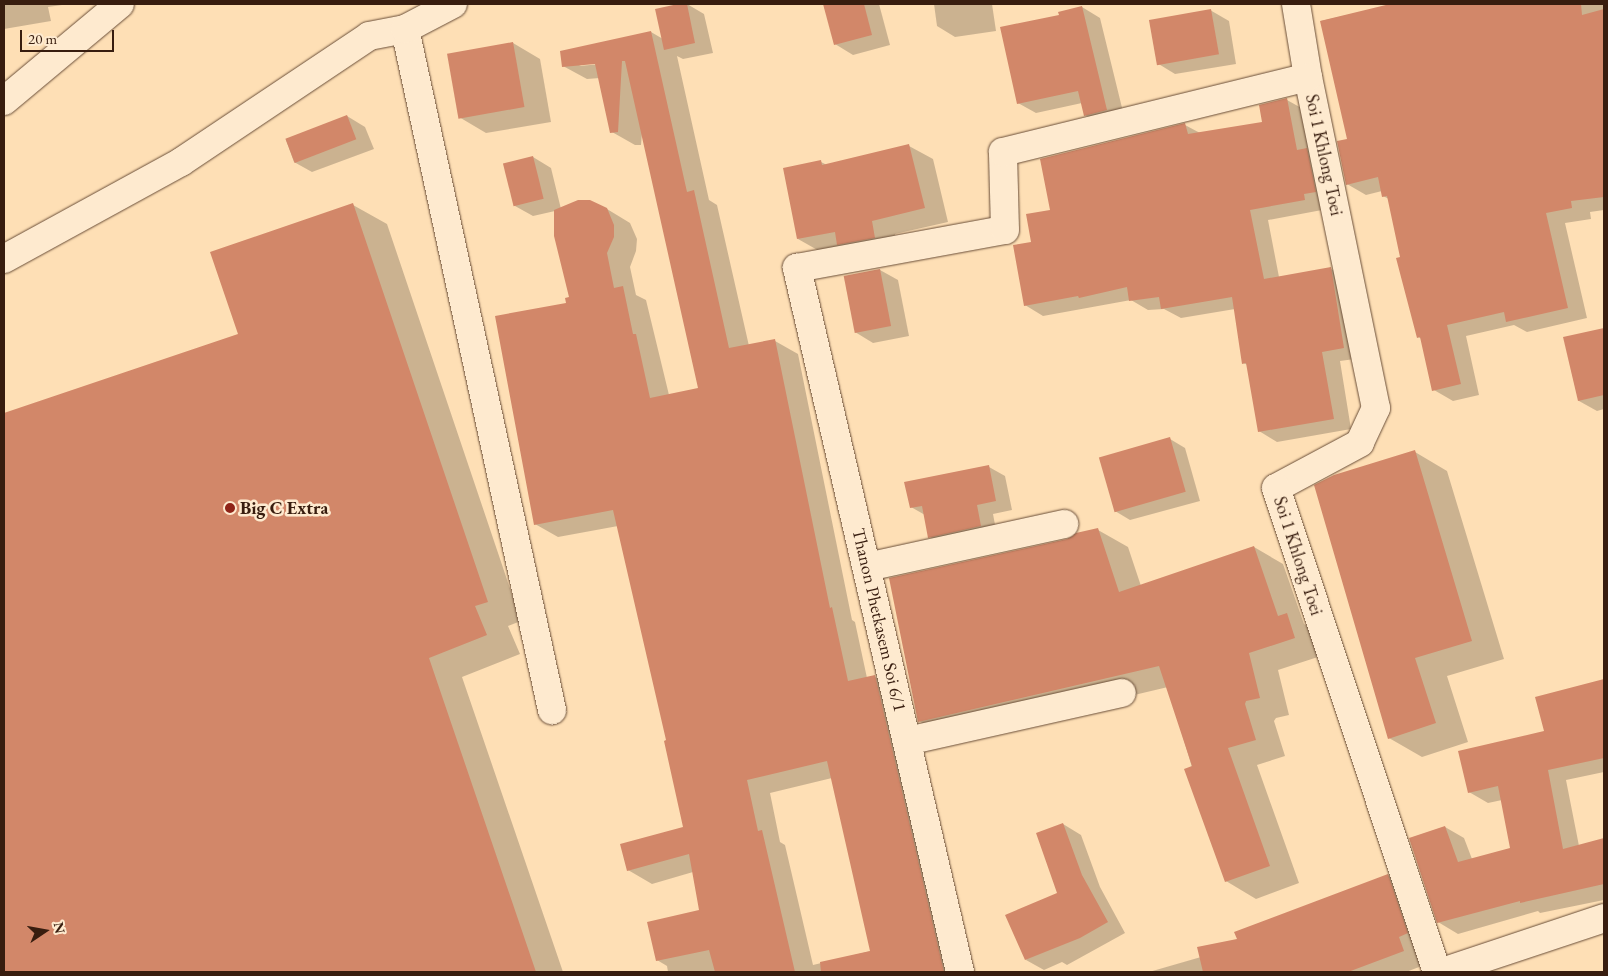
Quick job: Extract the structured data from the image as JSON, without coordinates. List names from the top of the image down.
{
  "streets": {
    "street": ["Soi 1 Khlong Toei", "Thanon Phetkasem Soi 6/1"]
  },
  "crossings": [
    ["Soi 1 Khlong Toei", "Thanon Phetkasem Soi 6/1"]
  ],
  "places": ["Big C Extra"],
  "scale_bar": "20 m",
  "north": "right"
}
